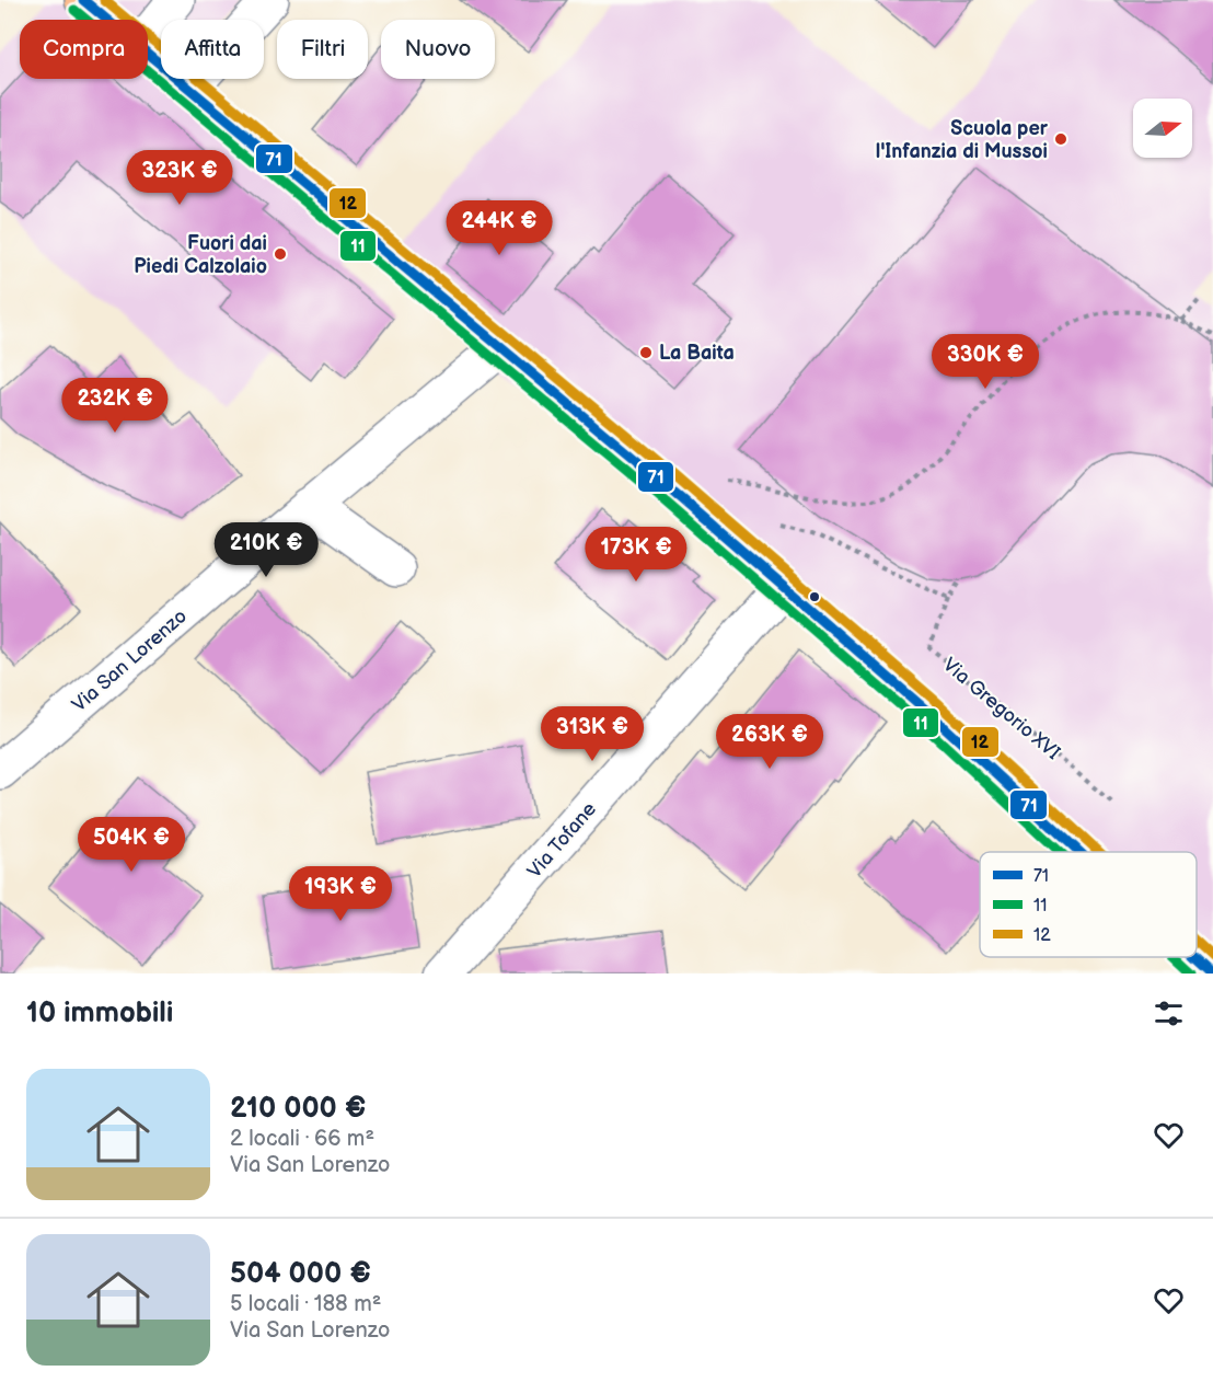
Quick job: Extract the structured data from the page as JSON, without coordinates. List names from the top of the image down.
{
  "streets": {
    "street": ["Via San Lorenzo", "Via Tofane"],
    "path": ["Via Gregorio XVI"]
  },
  "places": ["Scuola per l'Infanzia di Mussoi", "Fuori dai Piedi Calzolaio", "La Baita"],
  "lines": ["transit line 71", "transit line 12", "transit line 11"],
  "legend": ["71", "11", "12"],
  "north": "right",
  "page": {
    "chip": [
      "Compra",
      "Affitta",
      "Filtri",
      "Nuovo"
    ],
    "price": [
      "323K €",
      "244K €",
      "330K €",
      "232K €",
      "210K €",
      "173K €",
      "313K €",
      "263K €",
      "504K €",
      "193K €"
    ],
    "heading": "10 immobili",
    "list": [
      {
        "name": "210 000 €",
        "note": "2 locali · 66 m² · Via San Lorenzo"
      },
      {
        "name": "504 000 €",
        "note": "5 locali · 188 m² · Via San Lorenzo"
      }
    ]
  }
}
